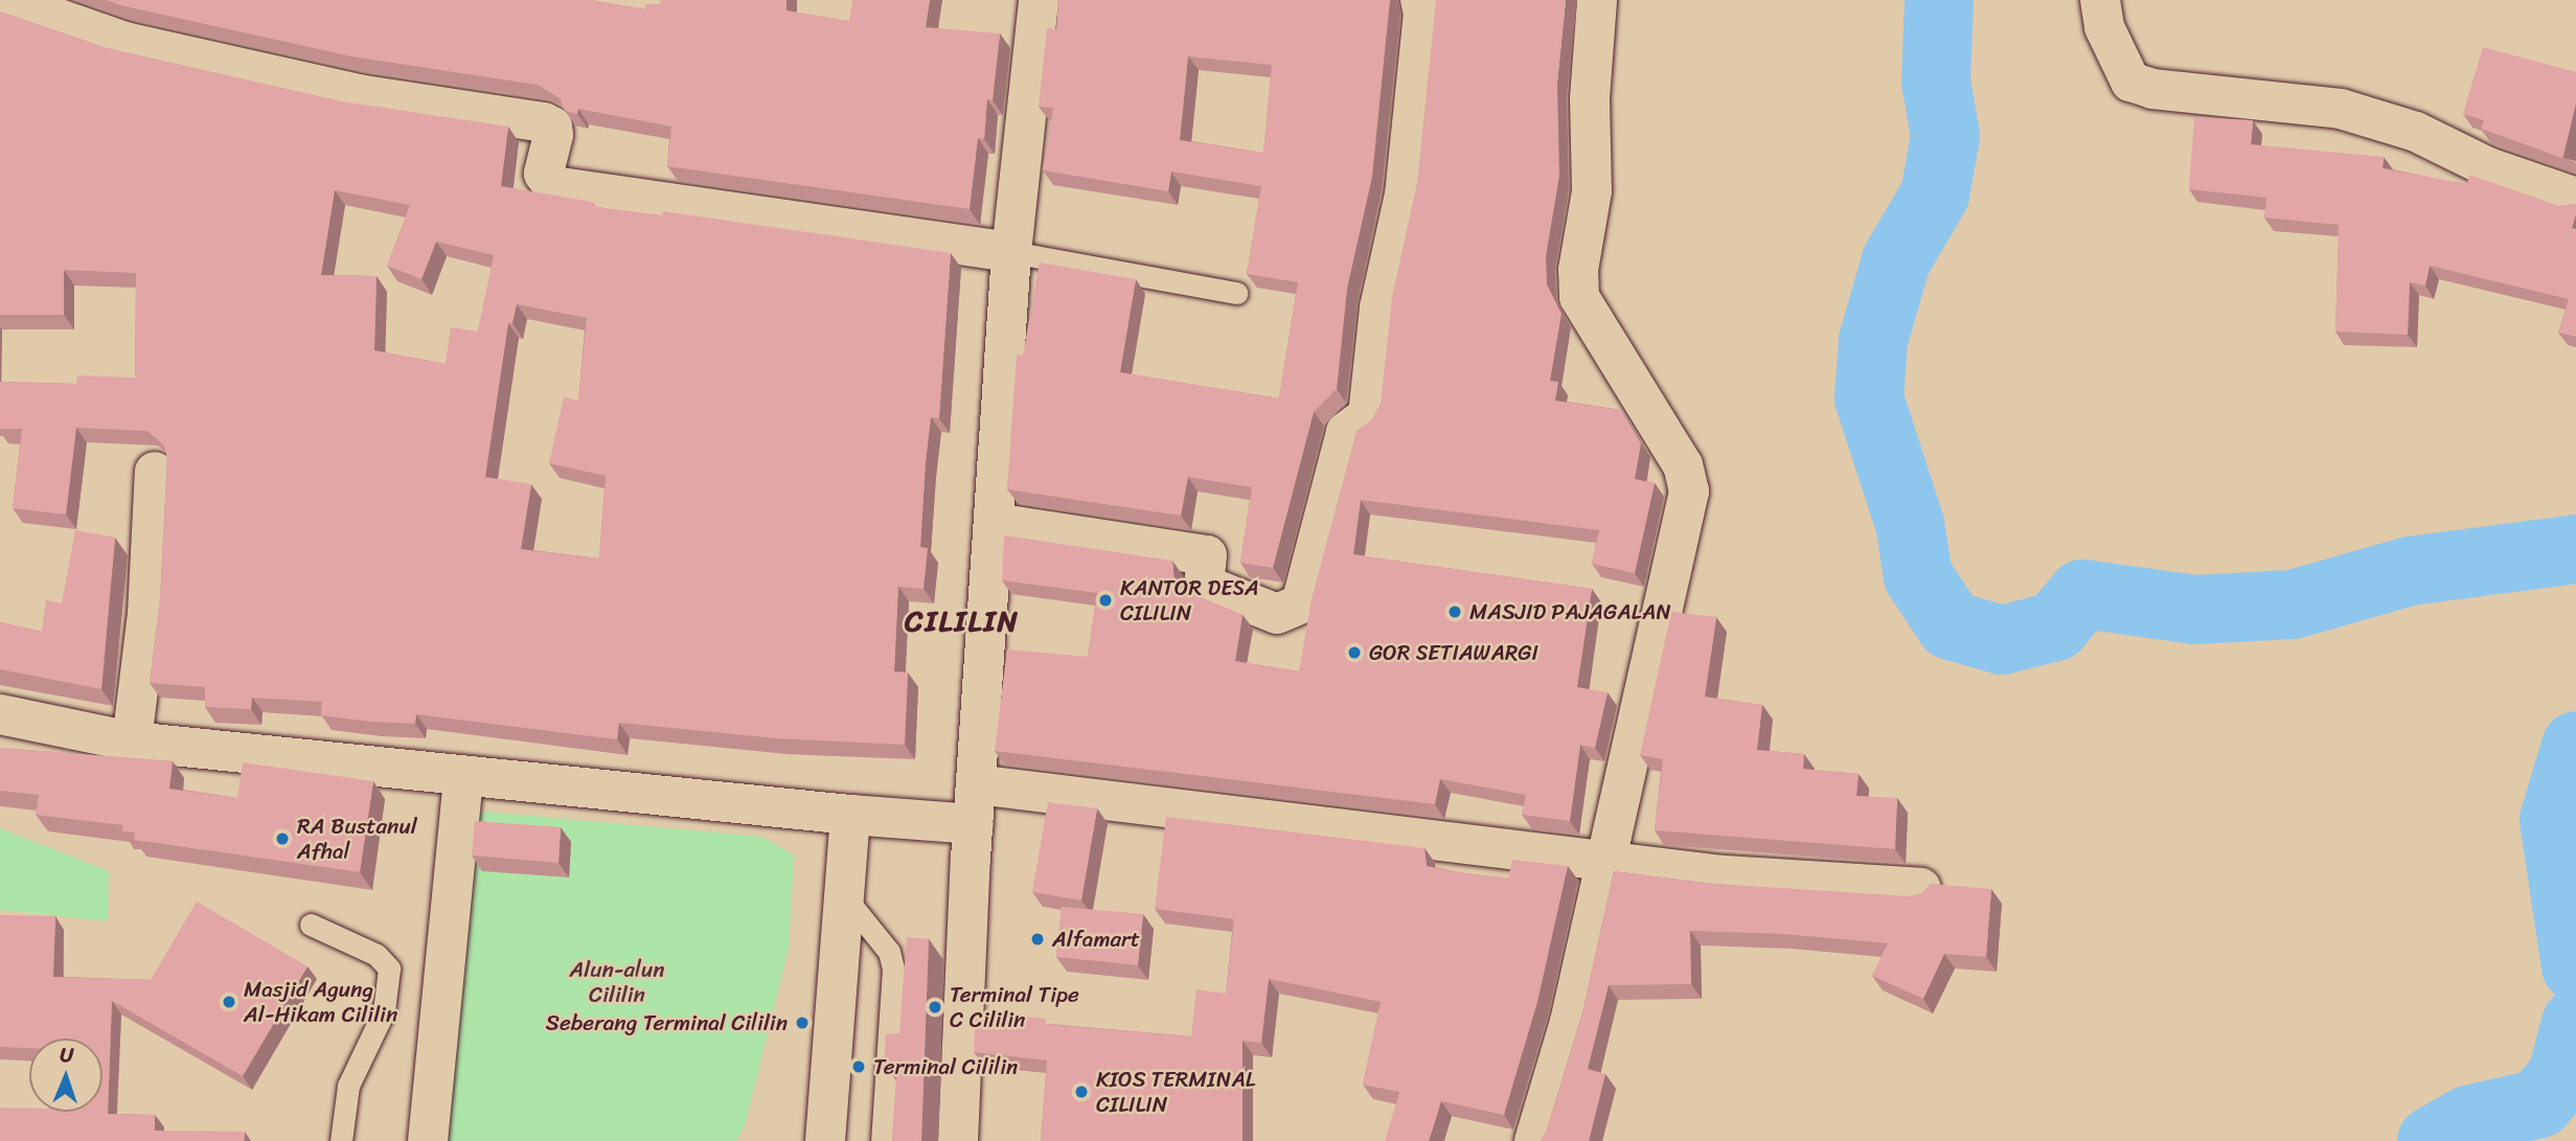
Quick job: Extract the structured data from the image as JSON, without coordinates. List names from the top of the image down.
{
  "districts": ["CILILIN"],
  "parks": ["Alun-alun Cililin"],
  "places": [
    "KANTOR DESA CILILIN",
    "MASJID PAJAGALAN",
    "GOR SETIAWARGI",
    "RA Bustanul Afhal",
    "Alfamart",
    "Masjid Agung Al-Hikam Cililin",
    "Terminal Tipe C Cililin",
    "Seberang Terminal Cililin",
    "Terminal Cililin",
    "KIOS TERMINAL CILILIN"
  ],
  "north": "top"
}
